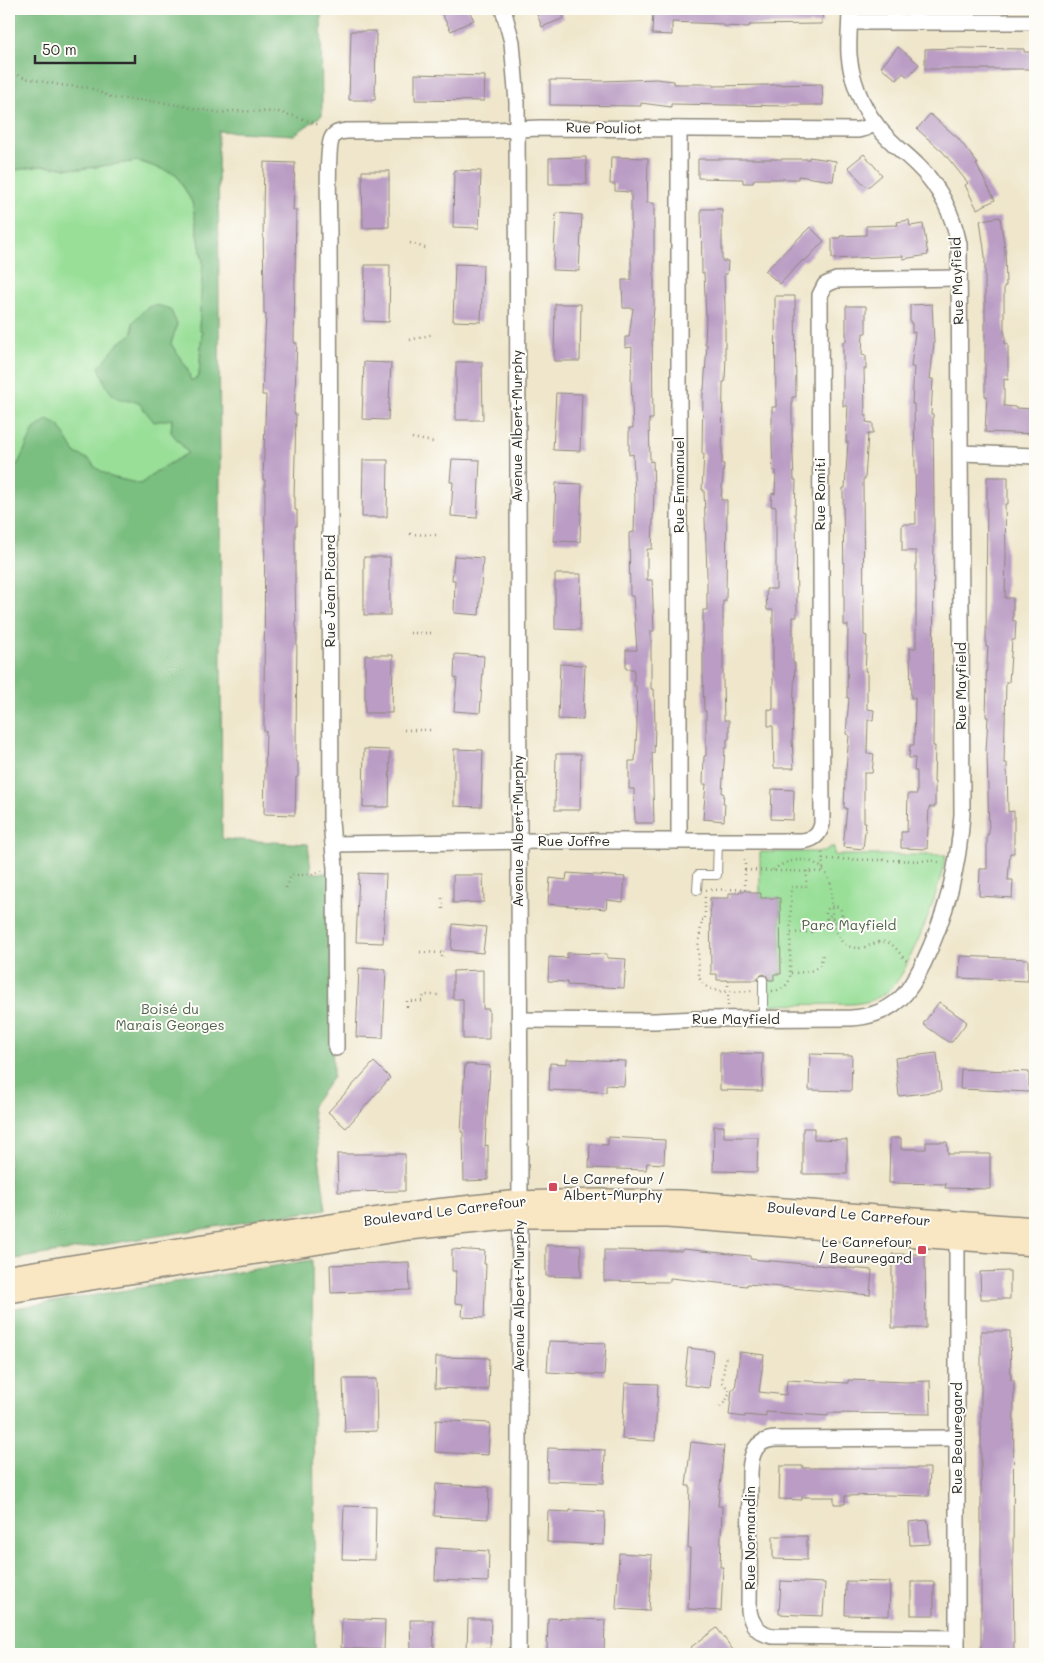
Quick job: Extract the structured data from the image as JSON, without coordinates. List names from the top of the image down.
{
  "streets": {
    "street": [
      "Rue Pouliot",
      "Rue Mayfield",
      "Avenue Albert-Murphy",
      "Rue Emmanuel",
      "Rue Romiti",
      "Rue Jean Picard",
      "Rue Joffre",
      "Boulevard Le Carrefour",
      "Rue Beauregard",
      "Rue Normandin"
    ]
  },
  "crossings": [
    ["Rue Pouliot", "Rue Mayfield"],
    ["Rue Pouliot", "Avenue Albert-Murphy"],
    ["Rue Pouliot", "Rue Emmanuel"],
    ["Rue Pouliot", "Rue Jean Picard"],
    ["Rue Mayfield", "Avenue Albert-Murphy"],
    ["Rue Mayfield", "Rue Romiti"],
    ["Avenue Albert-Murphy", "Rue Joffre"],
    ["Avenue Albert-Murphy", "Boulevard Le Carrefour"],
    ["Rue Emmanuel", "Rue Joffre"],
    ["Rue Romiti", "Rue Joffre"],
    ["Rue Jean Picard", "Rue Joffre"],
    ["Boulevard Le Carrefour", "Rue Beauregard"],
    ["Rue Beauregard", "Rue Normandin"]
  ],
  "parks": ["Parc Mayfield", "Boisé du Marais Georges"],
  "places": {
    "transit": ["Le Carrefour / Albert-Murphy", "Le Carrefour / Beauregard"]
  },
  "scale_bar": "50 m"
}
